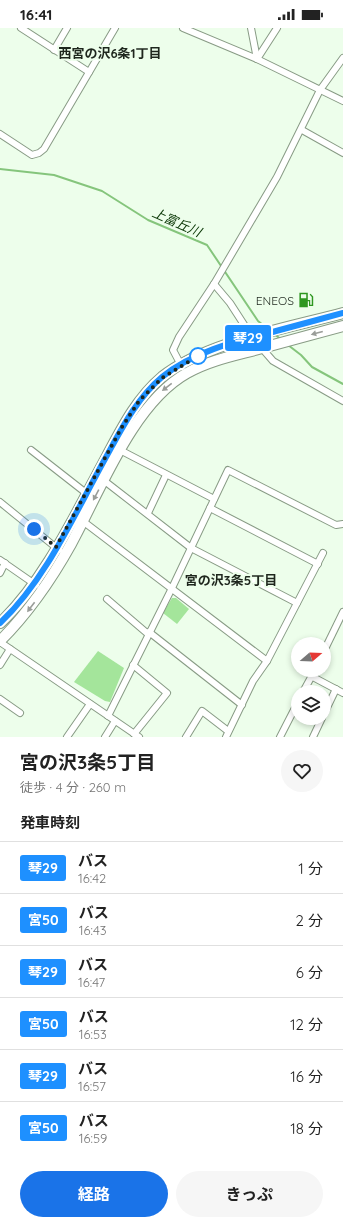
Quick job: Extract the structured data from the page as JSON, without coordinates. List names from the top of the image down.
{
  "districts": ["西宮の沢6条1丁目", "宮の沢3条5丁目"],
  "water": ["上富丘川"],
  "places": {
    "fuel station": ["ENEOS"]
  },
  "lines": ["bus line 琴29"],
  "north": "right",
  "page": {
    "status": "16:41",
    "on_map": "琴29",
    "heading": [
      ["宮の沢3条5丁目", "徒歩 · 4 分 · 260 m"],
      "発車時刻"
    ],
    "list": [
      {
        "mark": "琴29",
        "name": "バス",
        "note": "16:42",
        "value": "1 分"
      },
      {
        "mark": "宮50",
        "name": "バス",
        "note": "16:43",
        "value": "2 分"
      },
      {
        "mark": "琴29",
        "name": "バス",
        "note": "16:47",
        "value": "6 分"
      },
      {
        "mark": "宮50",
        "name": "バス",
        "note": "16:53",
        "value": "12 分"
      },
      {
        "mark": "琴29",
        "name": "バス",
        "note": "16:57",
        "value": "16 分"
      },
      {
        "mark": "宮50",
        "name": "バス",
        "note": "16:59",
        "value": "18 分"
      }
    ],
    "buttons": ["経路", "きっぷ"]
  }
}
